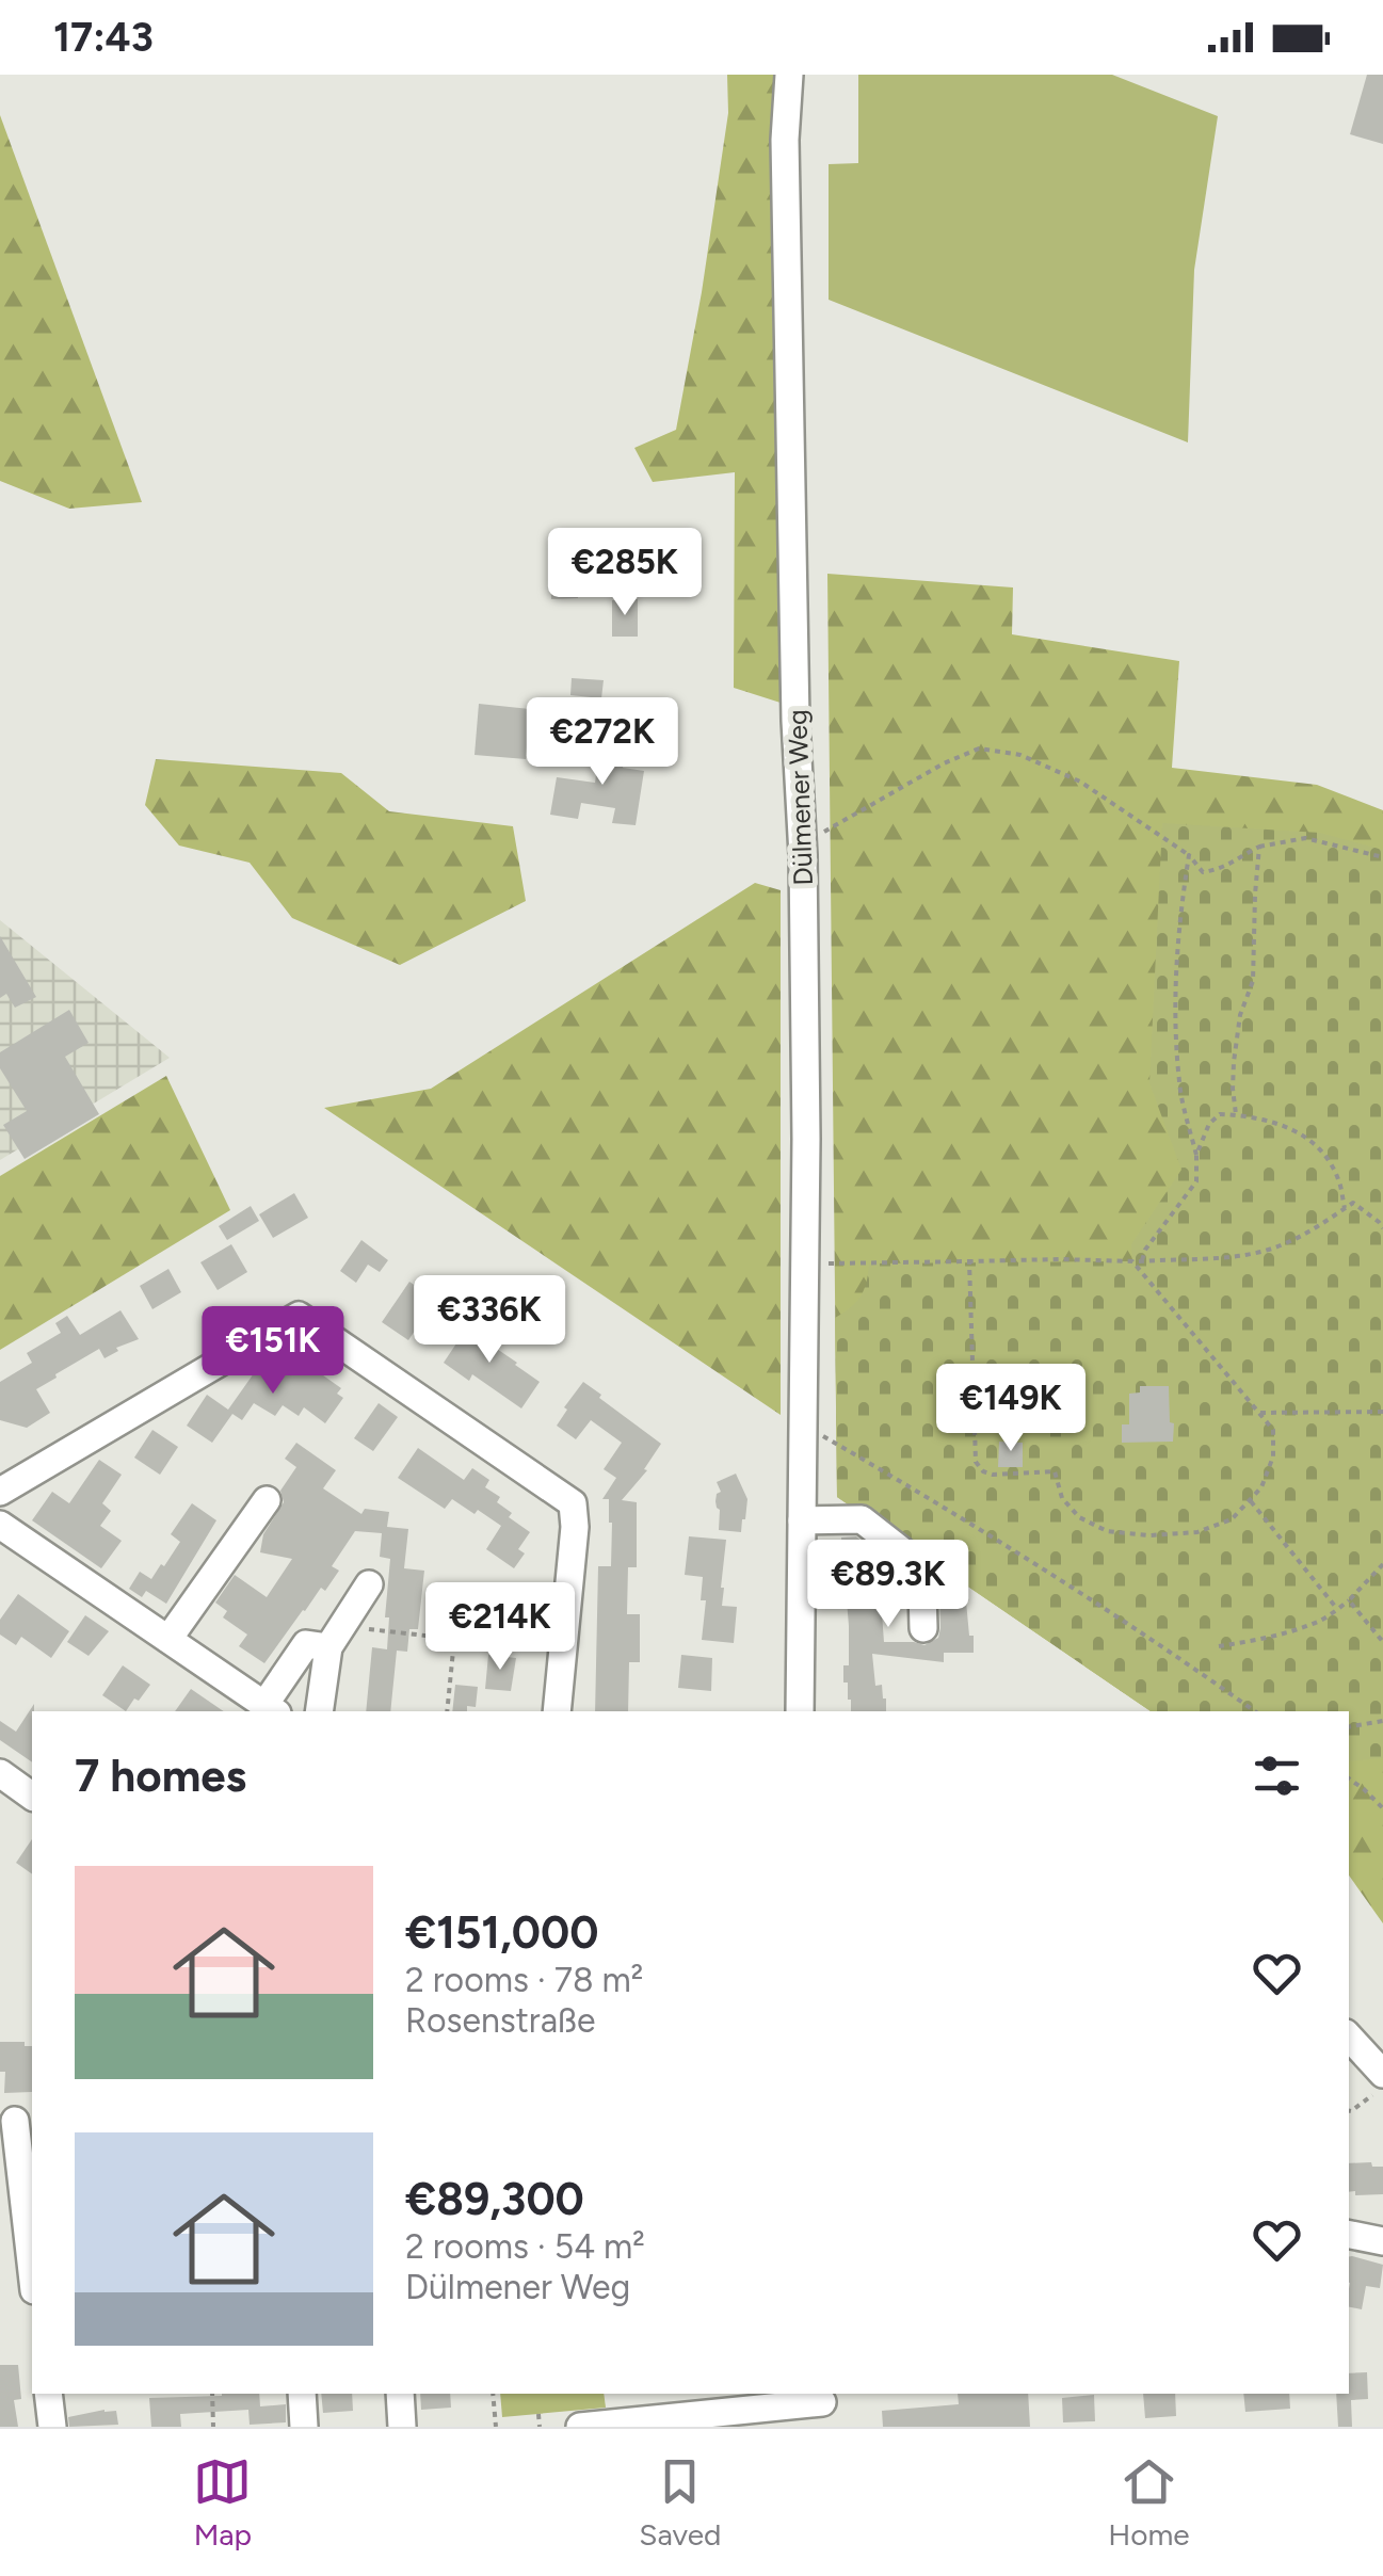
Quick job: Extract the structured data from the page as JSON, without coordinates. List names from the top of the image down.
{
  "streets": {
    "street": ["Dülmener Weg"]
  },
  "page": {
    "status": "17:43",
    "price": [
      "€285K",
      "€272K",
      "€336K",
      "€151K",
      "€149K",
      "€89.3K",
      "€214K"
    ],
    "heading": "7 homes",
    "list": [
      {
        "name": "€151,000",
        "note": "2 rooms · 78 m² · Rosenstraße"
      },
      {
        "name": "€89,300",
        "note": "2 rooms · 54 m² · Dülmener Weg"
      }
    ],
    "tabs": ["Map", "Saved", "Home"]
  }
}
